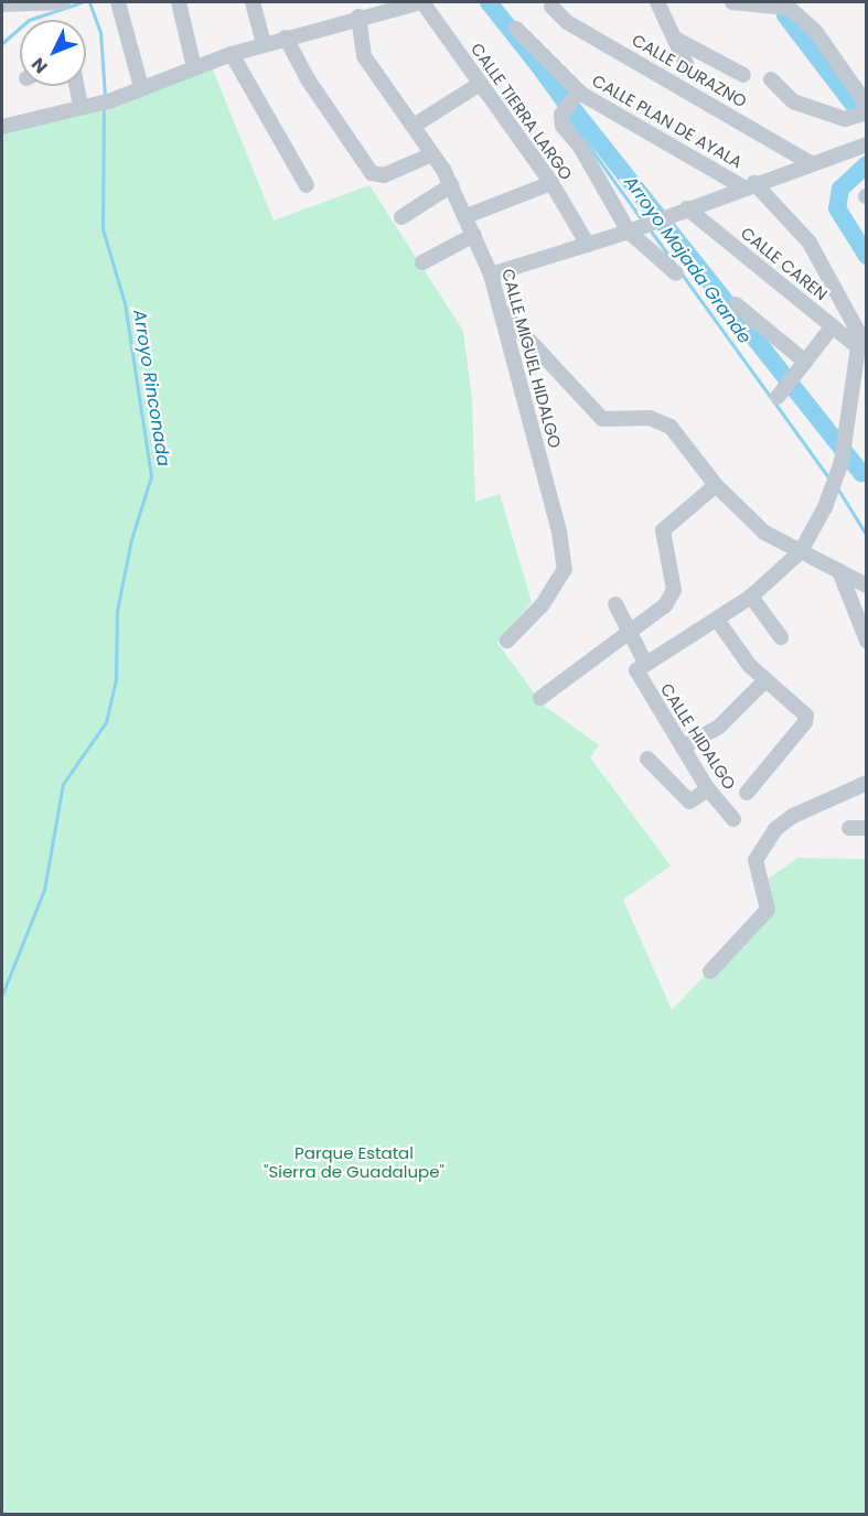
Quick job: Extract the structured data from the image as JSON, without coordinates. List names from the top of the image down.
{
  "streets": {
    "street": [
      "CALLE DURAZNO",
      "CALLE TIERRA LARGO",
      "CALLE PLAN DE AYALA",
      "CALLE CAREN",
      "CALLE MIGUEL HIDALGO",
      "CALLE HIDALGO"
    ]
  },
  "crossings": [
    ["CALLE PLAN DE AYALA", "CALLE CAREN"],
    ["CALLE PLAN DE AYALA", "CALLE HIDALGO"]
  ],
  "water": ["Arroyo Majada Grande", "Arroyo Rinconada"],
  "parks": ["Parque Estatal \"Sierra de Guadalupe\""],
  "north": "bottom left"
}
